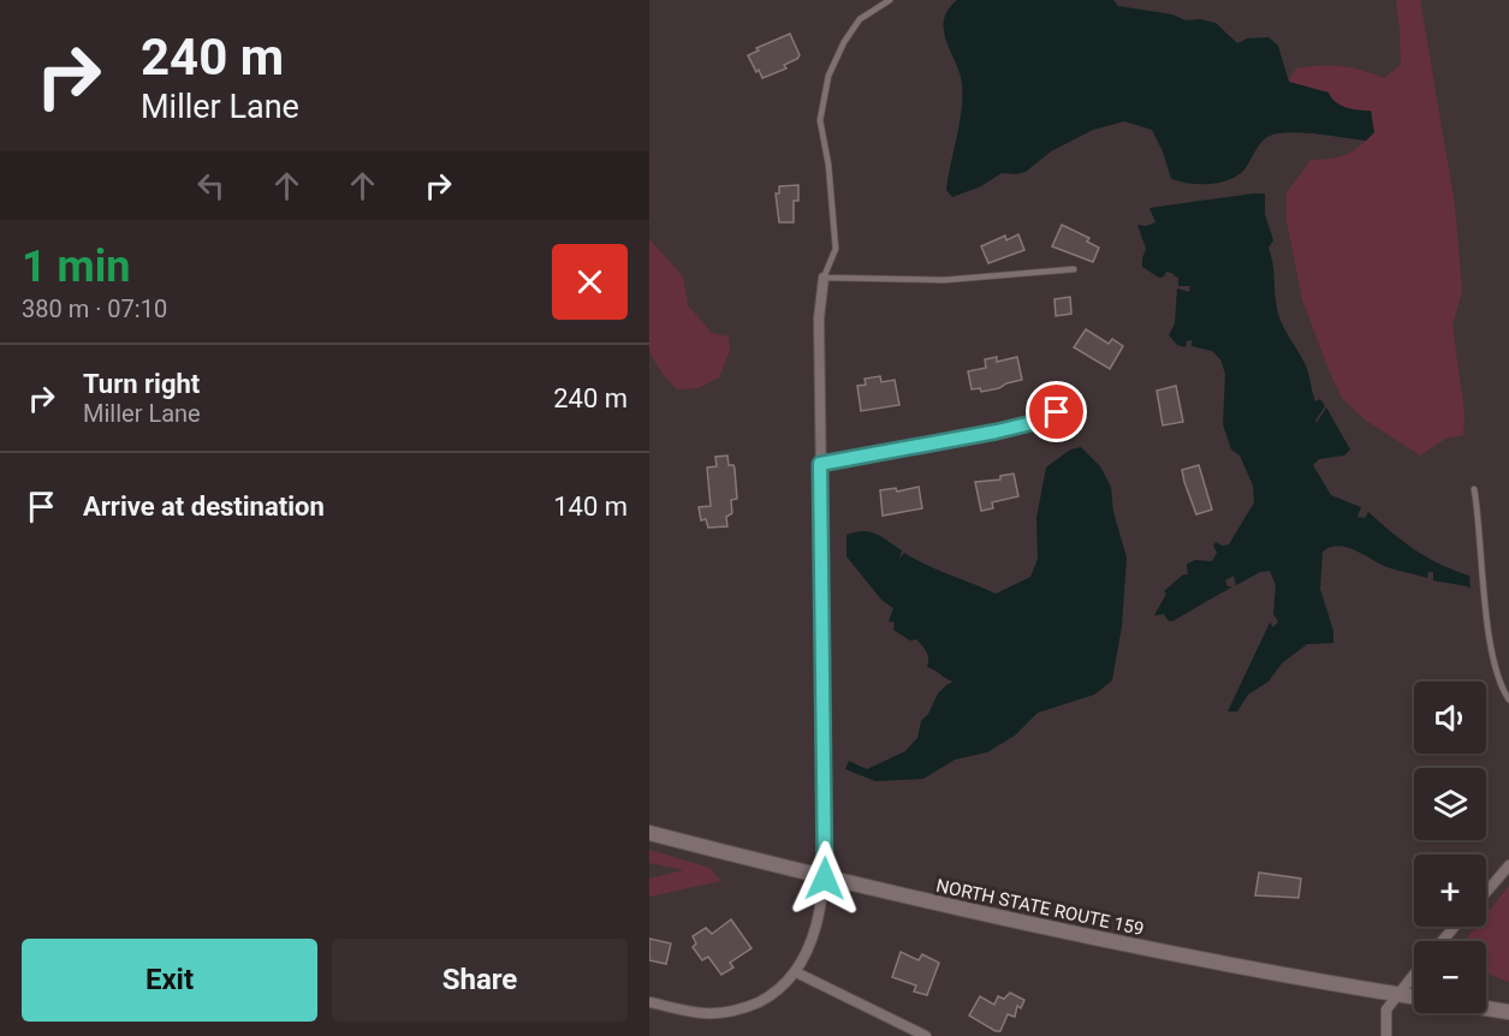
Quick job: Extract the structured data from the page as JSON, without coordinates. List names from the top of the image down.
{
  "streets": {
    "main road": ["NORTH STATE ROUTE 159"]
  },
  "page": {
    "turn": ["240 m", "Miller Lane"],
    "heading": ["1 min", "380 m · 07:10"],
    "list": [
      {
        "name": "Turn right",
        "note": "Miller Lane",
        "value": "240 m"
      },
      {
        "name": "Arrive at destination",
        "value": "140 m"
      }
    ],
    "map_buttons": ["+", "−"],
    "buttons": ["Exit", "Share"]
  }
}
